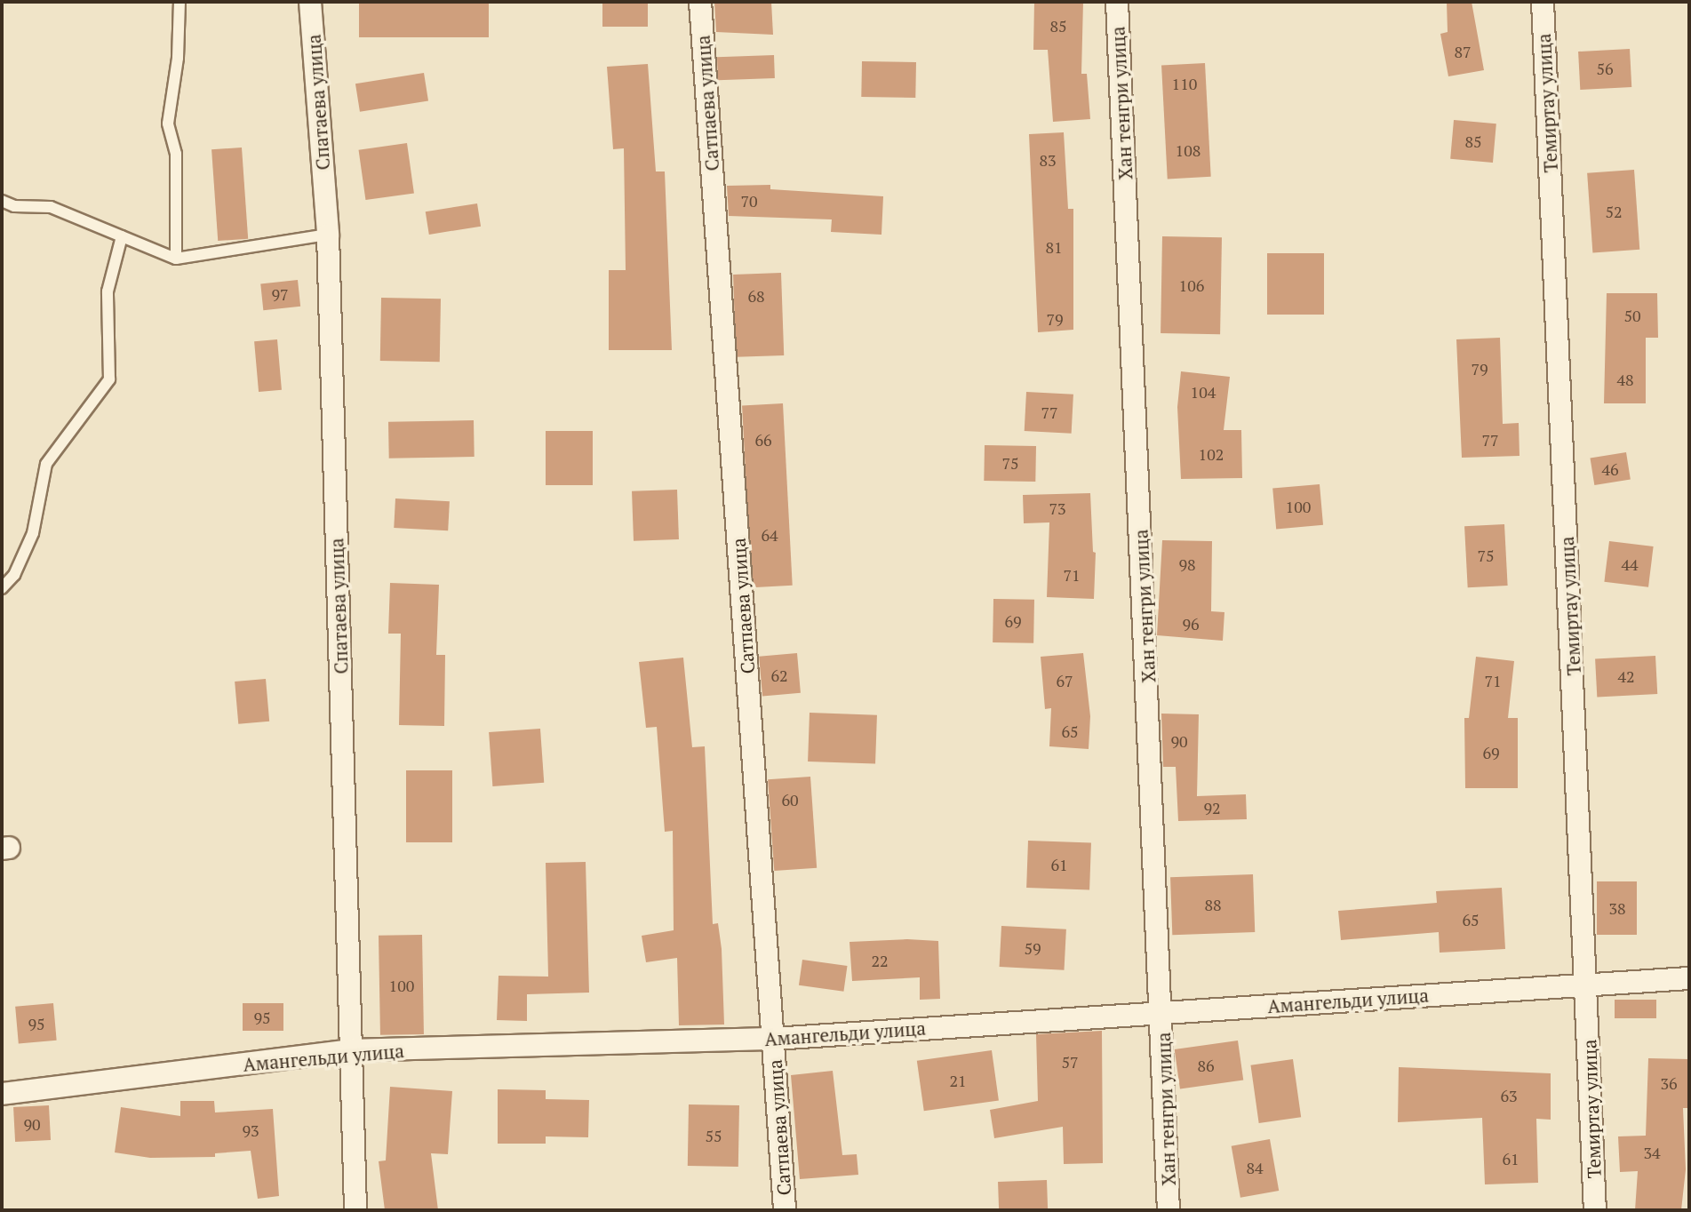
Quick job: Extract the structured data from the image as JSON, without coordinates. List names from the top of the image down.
{
  "streets": {
    "street": [
      "Спатаева улица",
      "Сатпаева улица",
      "Хан тенгри улица",
      "Темиртау улица",
      "Амангельди улица"
    ]
  },
  "crossings": [
    ["Спатаева улица", "Амангельди улица"],
    ["Сатпаева улица", "Амангельди улица"],
    ["Хан тенгри улица", "Амангельди улица"],
    ["Темиртау улица", "Амангельди улица"]
  ],
  "house_numbers": [
    "85",
    "87",
    "56",
    "110",
    "85",
    "108",
    "83",
    "70",
    "52",
    "81",
    "106",
    "97",
    "68",
    "50",
    "79",
    "79",
    "48",
    "104",
    "77",
    "66",
    "77",
    "102",
    "75",
    "46",
    "100",
    "73",
    "64",
    "75",
    "98",
    "44",
    "71",
    "69",
    "96",
    "62",
    "42",
    "67",
    "71",
    "65",
    "90",
    "69",
    "60",
    "92",
    "61",
    "88",
    "38",
    "65",
    "59",
    "22",
    "100",
    "95",
    "95",
    "57",
    "86",
    "21",
    "36",
    "63",
    "90",
    "93",
    "55",
    "34",
    "61",
    "84"
  ]
}
